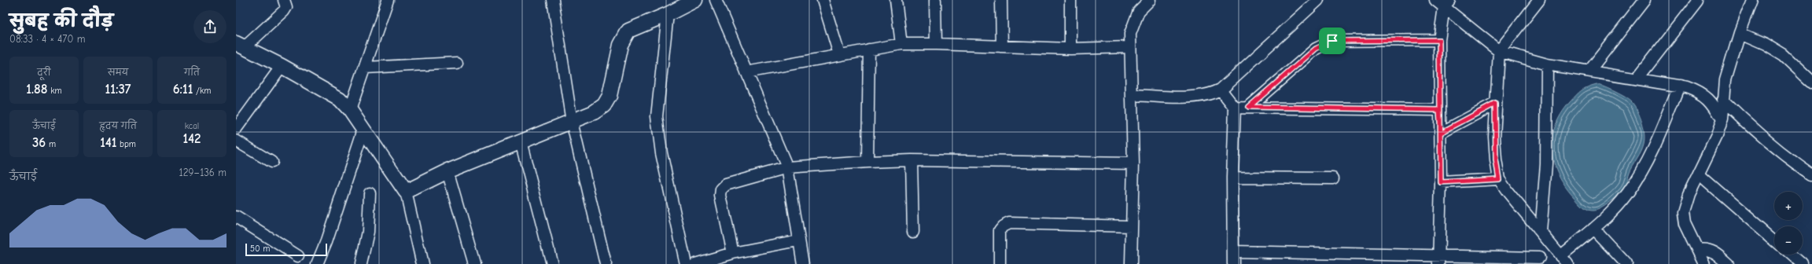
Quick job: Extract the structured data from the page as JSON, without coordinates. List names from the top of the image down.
{
  "scale_bar": "50 m",
  "page": {
    "heading": ["सुबह की दौड़", "08:33 · 4 × 470 m"],
    "stats": [
      ["दूरी", "1.88 km"],
      ["समय", "11:37"],
      ["गति", "6:11 /km"],
      ["ऊँचाई", "36 m"],
      ["हृदय गति", "141 bpm"],
      ["kcal", "142"]
    ],
    "chart": ["ऊँचाई", "129–136 m"],
    "map_buttons": ["+", "−"],
    "scale": "50 m"
  }
}
